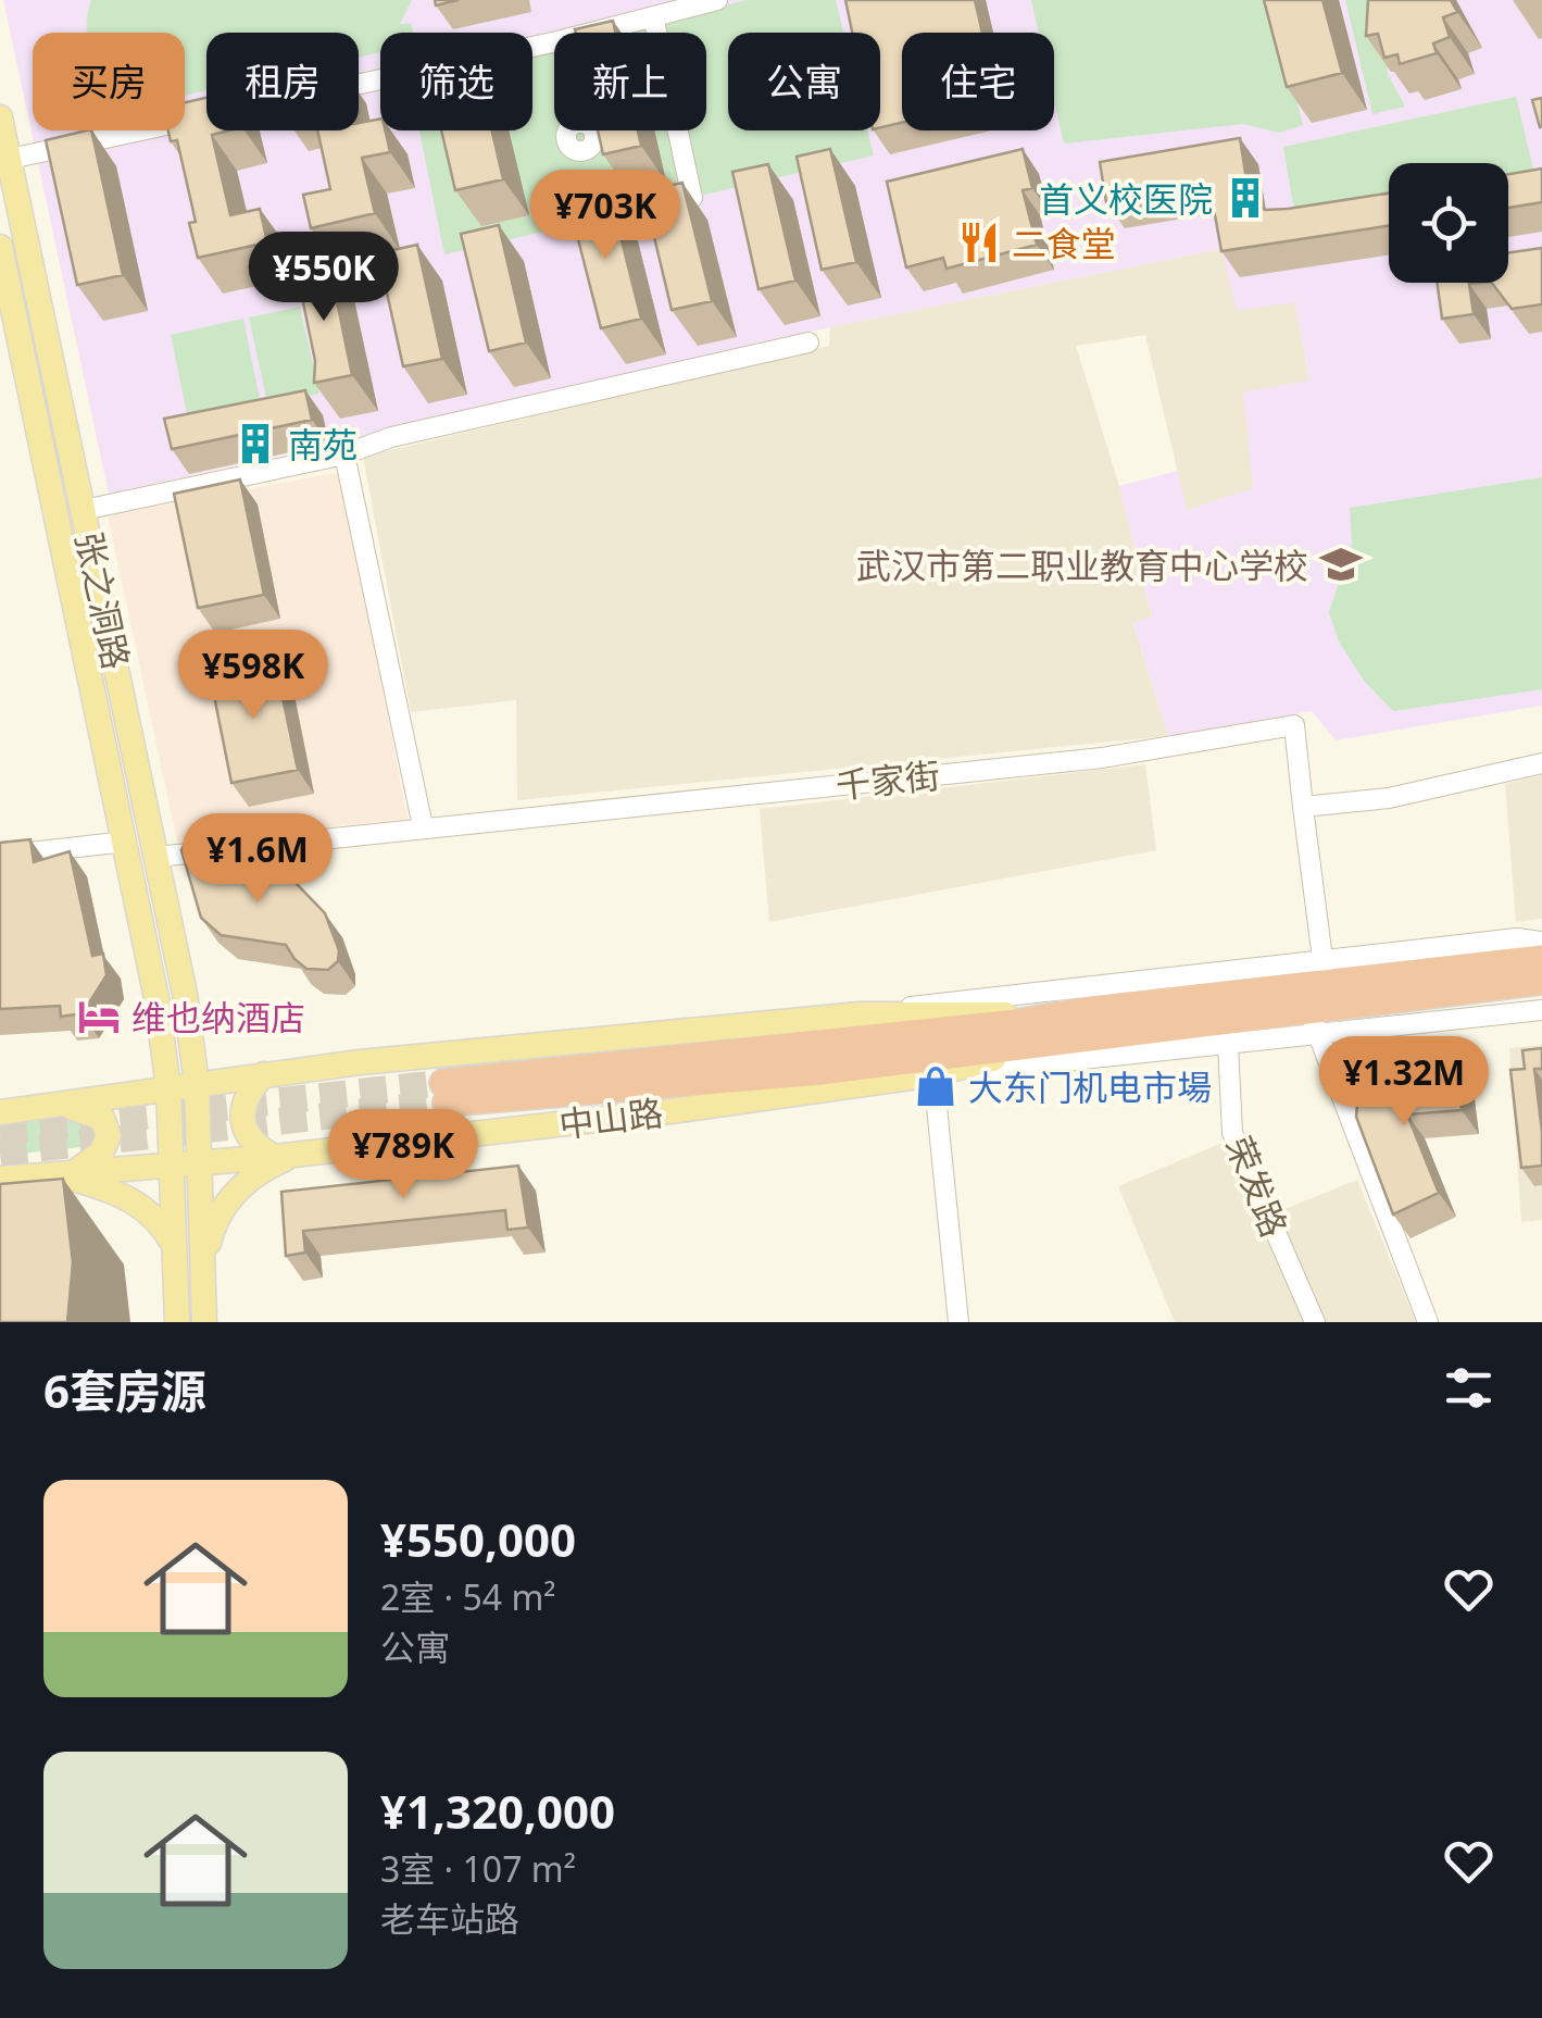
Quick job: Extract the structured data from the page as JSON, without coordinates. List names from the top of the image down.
{
  "streets": {
    "highway": ["中山路"],
    "main road": ["张之洞路"],
    "street": ["千家街", "荣发路"]
  },
  "crossings": [
    ["张之洞路", "千家街"],
    ["张之洞路", "中山路"]
  ],
  "places": {
    "building": ["首义校医院", "南苑"],
    "restaurant": ["二食堂"],
    "school or university": ["武汉市第二职业教育中心学校"],
    "hotel": ["维也纳酒店"],
    "shop": ["大东门机电市場"]
  },
  "page": {
    "chip": [
      "买房",
      "租房",
      "筛选",
      "新上",
      "公寓",
      "住宅"
    ],
    "price": [
      "¥703K",
      "¥550K",
      "¥598K",
      "¥1.6M",
      "¥1.32M",
      "¥789K"
    ],
    "heading": "6套房源",
    "list": [
      {
        "name": "¥550,000",
        "note": "2室 · 54 m² · 公寓"
      },
      {
        "name": "¥1,320,000",
        "note": "3室 · 107 m² · 老车站路"
      }
    ]
  }
}
